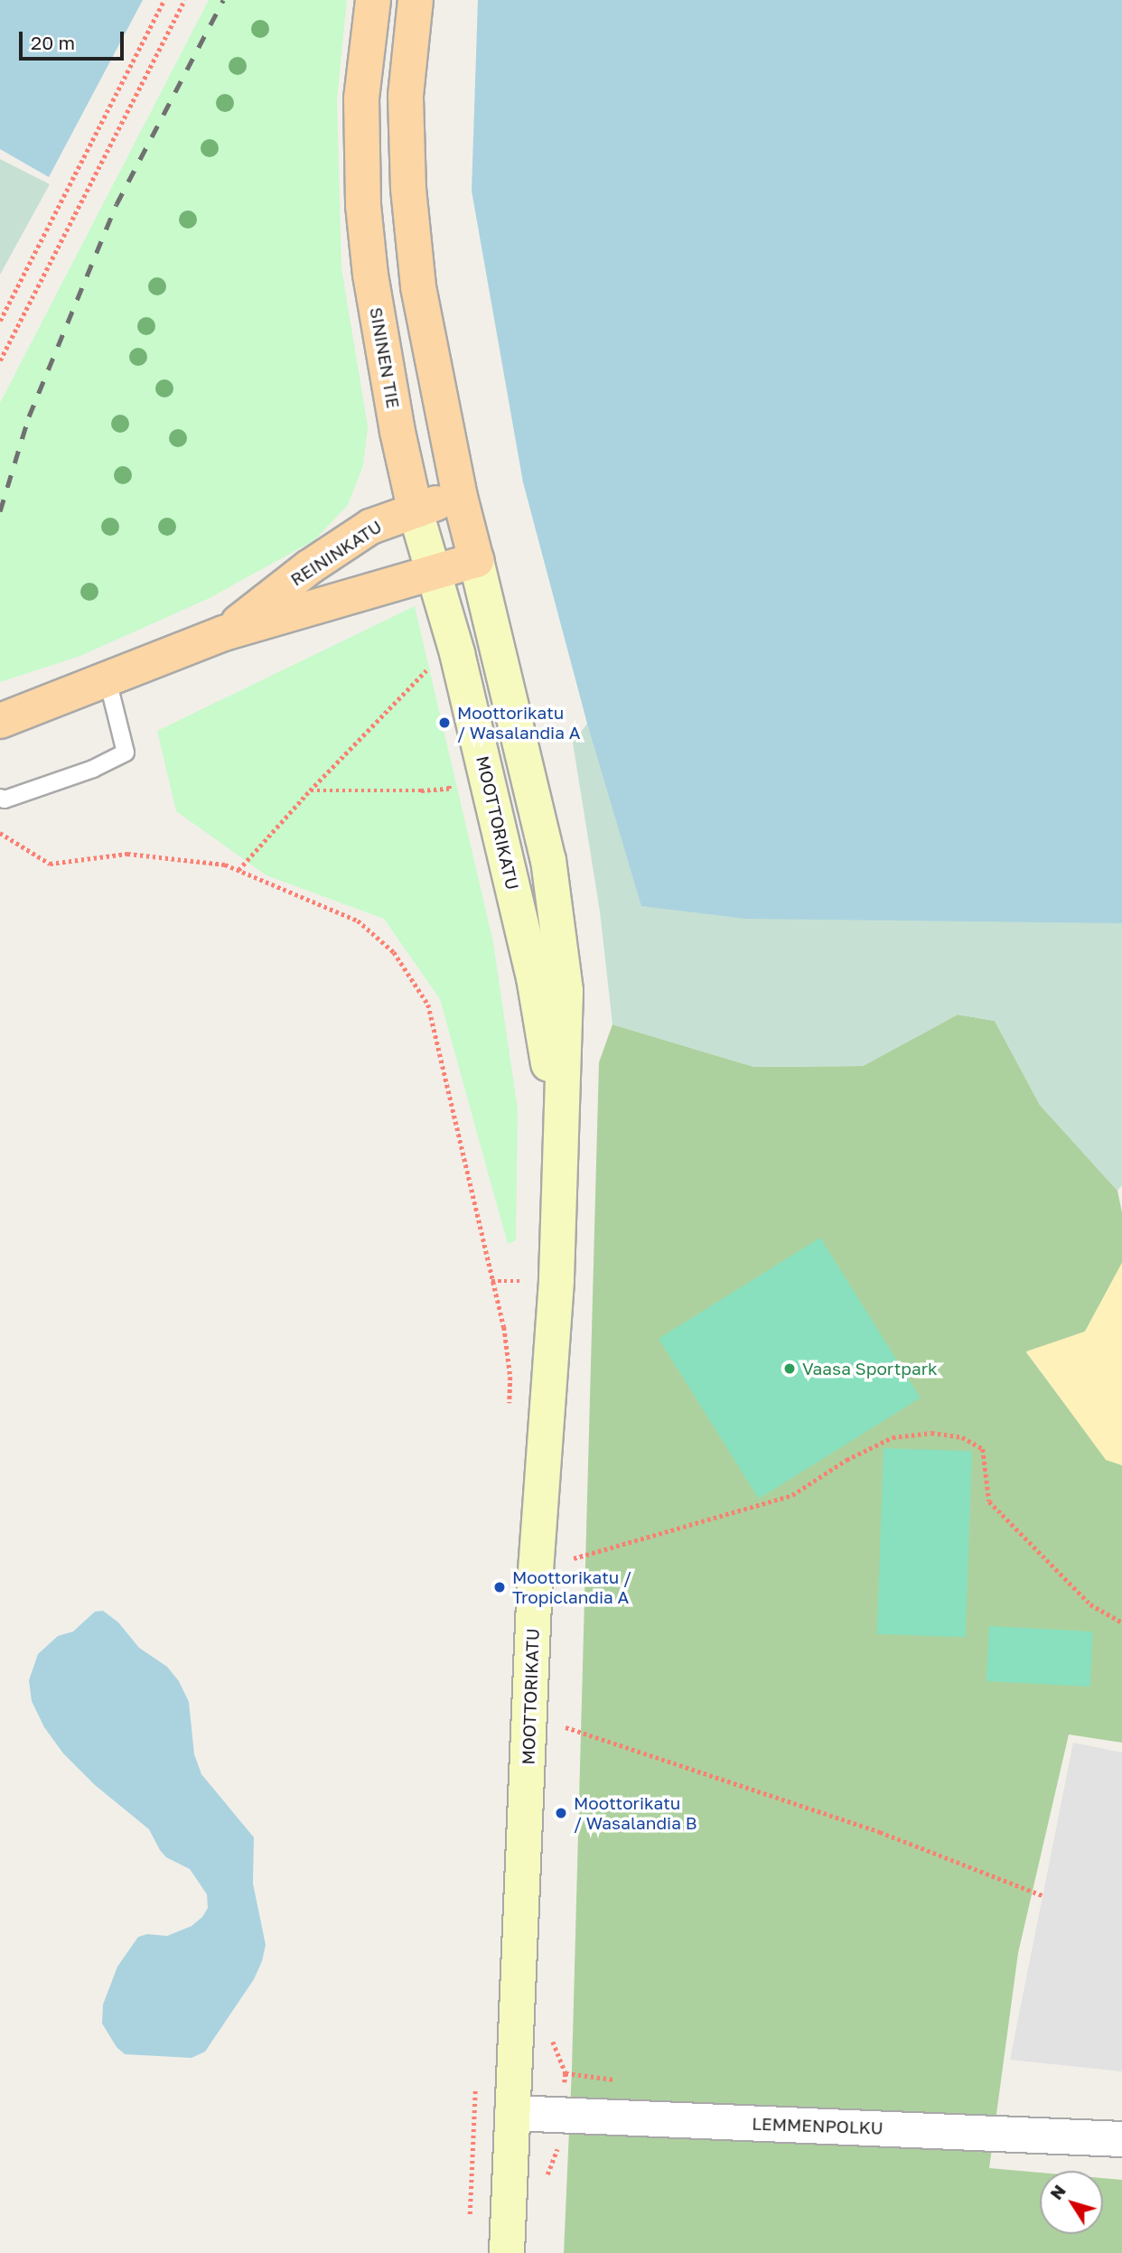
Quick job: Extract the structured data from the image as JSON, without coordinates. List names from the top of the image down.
{
  "streets": {
    "main road": ["SININEN TIE", "REININKATU", "MOOTTORIKATU"],
    "street": ["LEMMENPOLKU"]
  },
  "crossings": [
    ["SININEN TIE", "REININKATU"],
    ["SININEN TIE", "MOOTTORIKATU"],
    ["REININKATU", "MOOTTORIKATU"],
    ["MOOTTORIKATU", "LEMMENPOLKU"]
  ],
  "places": [
    "Moottorikatu / Wasalandia A",
    "Vaasa Sportpark",
    "Moottorikatu / Tropiclandia A",
    "Moottorikatu / Wasalandia B"
  ],
  "scale_bar": "20 m",
  "north": "top left"
}
